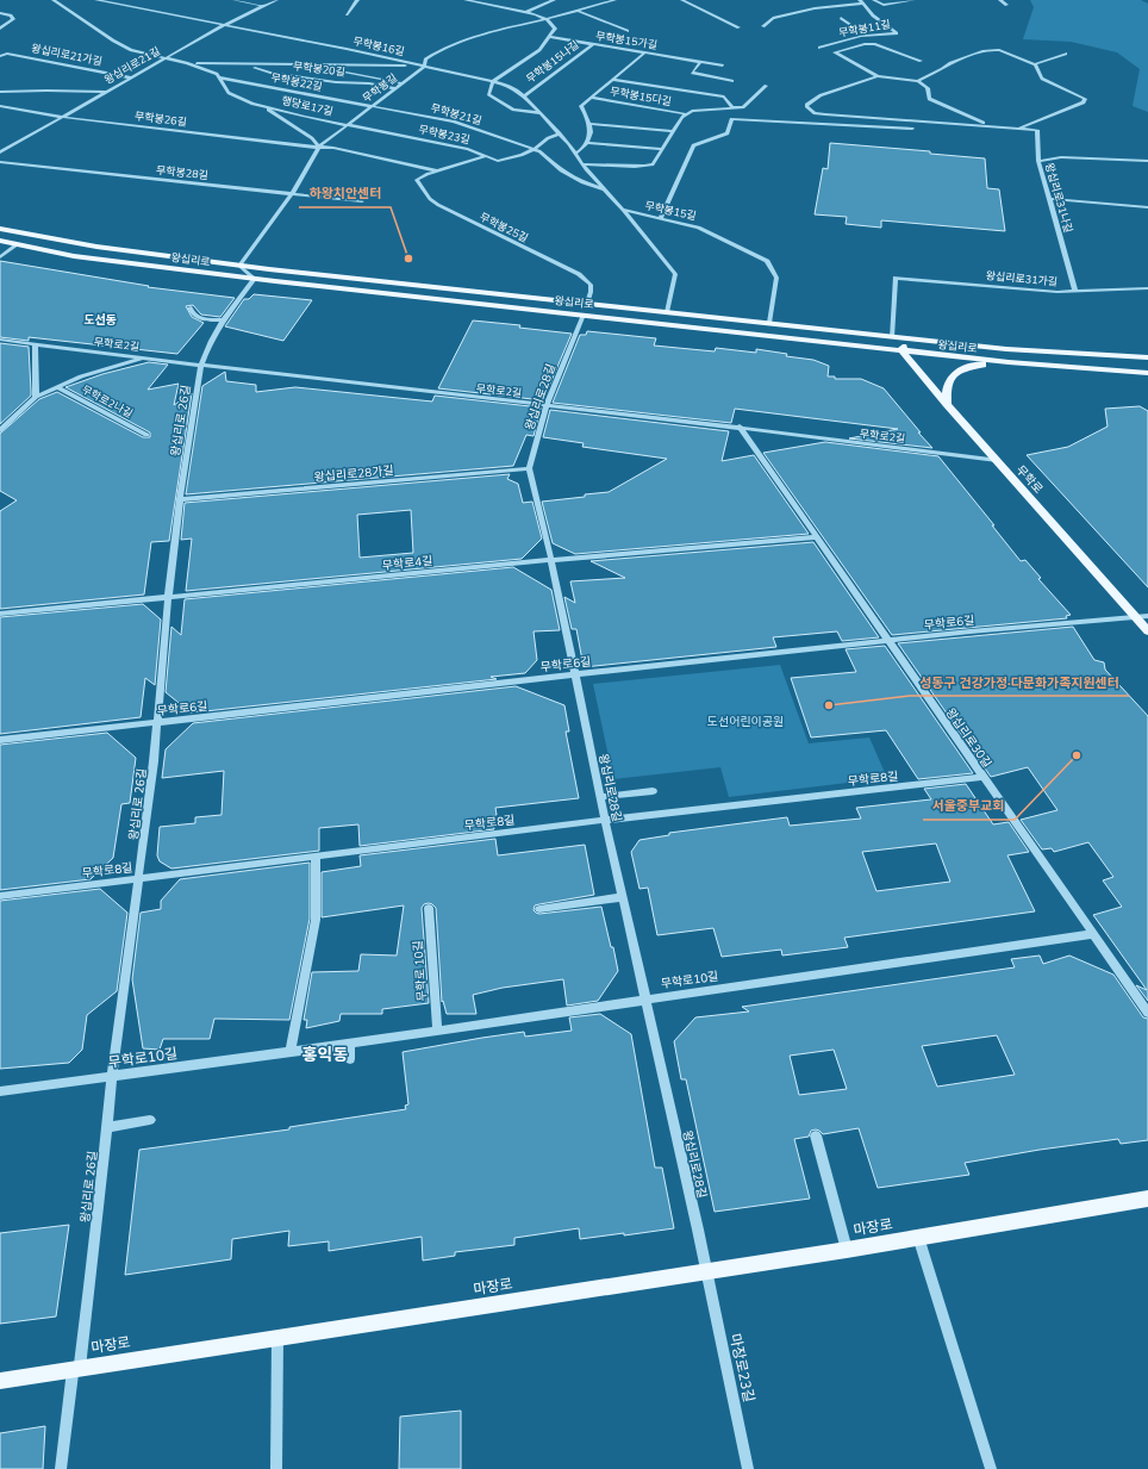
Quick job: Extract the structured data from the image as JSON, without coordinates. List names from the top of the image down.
{
  "streets": {
    "main road": ["왕십리로", "무학로", "마장로"],
    "street": [
      "무학봉11길",
      "무학봉15가길",
      "무학봉16길",
      "왕십리로21가길",
      "무학봉15나길",
      "왕십리로21길",
      "무학봉20길",
      "무학봉22길",
      "무학봉길",
      "무학봉15다길",
      "행당로17길",
      "무학봉21길",
      "무학봉26길",
      "무학봉23길",
      "무학봉28길",
      "왕십리로31나길",
      "무학봉15길",
      "무학봉25길",
      "왕십리로31가길",
      "무학로2길",
      "왕십리로28길",
      "무학로2나길",
      "왕십리로 26길",
      "왕십리로28가길",
      "무학로4길",
      "무학로6길",
      "왕십리로30길",
      "무학로8길",
      "무학로 10길",
      "무학로10길",
      "마장로23길"
    ]
  },
  "crossings": [
    ["무학봉15가길", "무학봉15나길"],
    ["무학봉15가길", "무학봉15다길"],
    ["무학봉16길", "왕십리로21길"],
    ["무학봉16길", "무학봉20길"],
    ["무학봉16길", "무학봉길"],
    ["무학봉16길", "행당로17길"],
    ["왕십리로21가길", "왕십리로21길"],
    ["왕십리로21길", "행당로17길"],
    ["왕십리로21길", "무학봉26길"],
    ["무학봉20길", "무학봉길"],
    ["무학봉22길", "무학봉길"],
    ["무학봉22길", "행당로17길"],
    ["무학봉22길", "무학봉21길"],
    ["무학봉길", "행당로17길"],
    ["무학봉길", "무학봉21길"],
    ["무학봉길", "무학봉26길"],
    ["무학봉길", "무학봉23길"],
    ["무학봉길", "무학봉28길"],
    ["무학봉길", "무학봉25길"],
    ["무학봉길", "왕십리로"],
    ["행당로17길", "무학봉26길"],
    ["행당로17길", "무학봉23길"],
    ["행당로17길", "무학봉25길"],
    ["무학봉21길", "무학봉23길"],
    ["무학봉26길", "무학봉25길"],
    ["무학봉23길", "무학봉25길"],
    ["왕십리로31나길", "왕십리로31가길"],
    ["무학봉15길", "왕십리로"],
    ["무학봉25길", "왕십리로"],
    ["왕십리로", "왕십리로31가길"],
    ["왕십리로", "왕십리로28길"],
    ["왕십리로", "왕십리로 26길"],
    ["왕십리로", "무학로"],
    ["무학로2길", "왕십리로28길"],
    ["무학로2길", "무학로2나길"],
    ["무학로2길", "왕십리로 26길"],
    ["무학로2길", "무학로"],
    ["무학로2길", "왕십리로30길"],
    ["왕십리로28길", "왕십리로28가길"],
    ["왕십리로28길", "무학로4길"],
    ["왕십리로28길", "무학로6길"],
    ["왕십리로28길", "무학로8길"],
    ["왕십리로28길", "무학로10길"],
    ["왕십리로28길", "마장로"],
    ["왕십리로28길", "마장로23길"],
    ["왕십리로 26길", "왕십리로28가길"],
    ["왕십리로 26길", "무학로4길"],
    ["왕십리로 26길", "무학로6길"],
    ["왕십리로 26길", "무학로8길"],
    ["왕십리로 26길", "무학로10길"],
    ["왕십리로 26길", "마장로"],
    ["무학로", "무학로6길"],
    ["무학로4길", "왕십리로30길"],
    ["무학로6길", "왕십리로30길"],
    ["왕십리로30길", "무학로8길"],
    ["왕십리로30길", "무학로10길"],
    ["무학로 10길", "무학로10길"],
    ["마장로", "마장로23길"]
  ],
  "districts": ["도선동", "홍익동"],
  "parks": ["도선어린이공원"],
  "places": ["하왕치안센터", "성동구 건강가정·다문화가족지원센터", "서울중부교회"]
}
